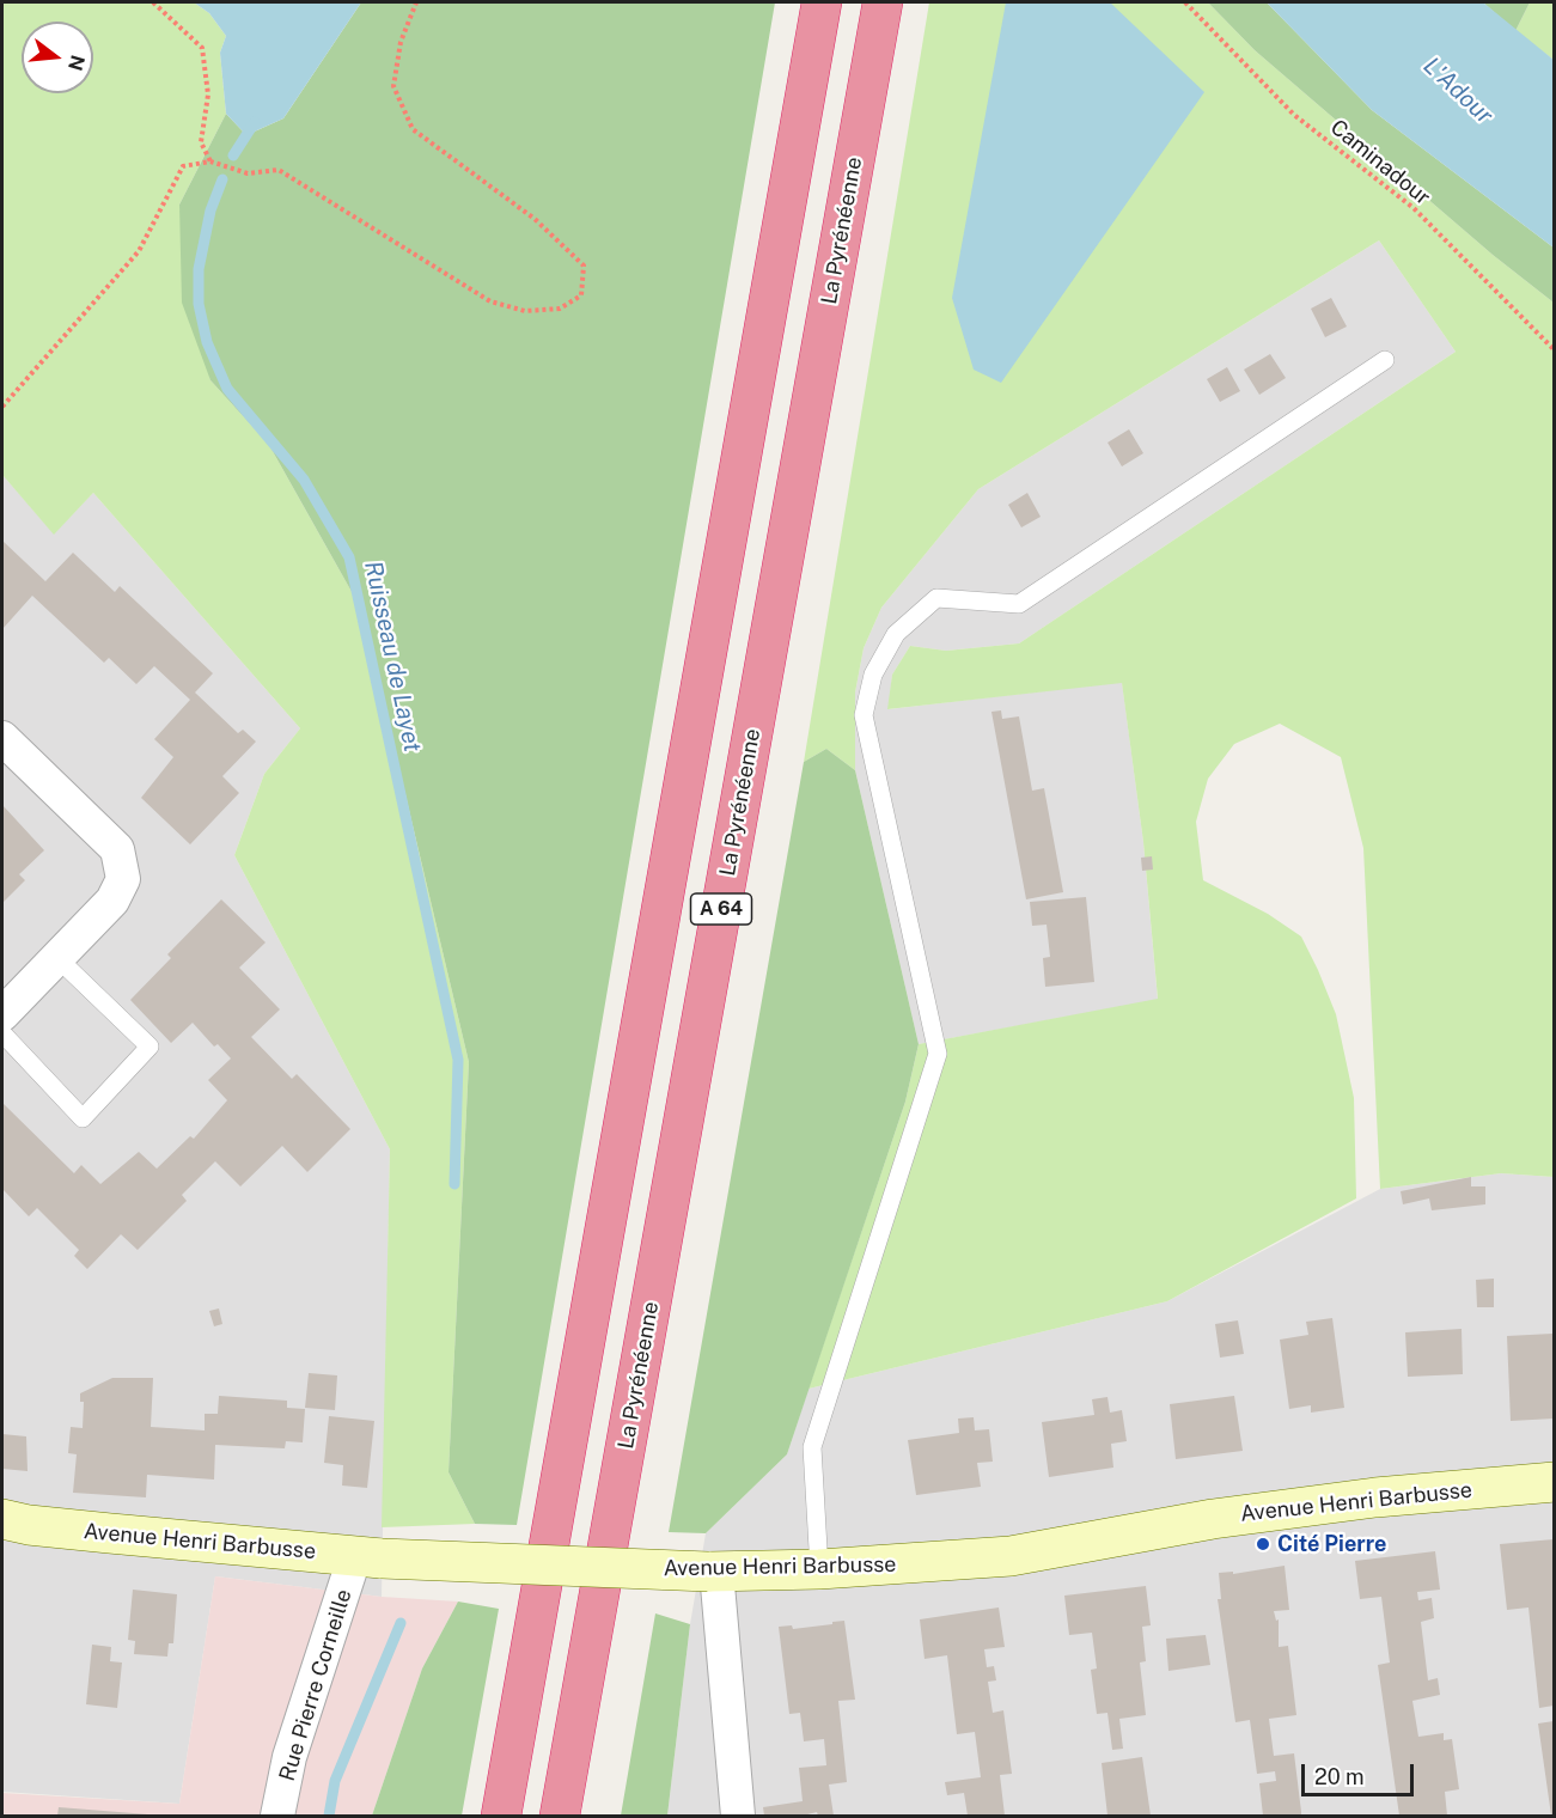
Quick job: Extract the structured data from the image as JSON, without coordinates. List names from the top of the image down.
{
  "streets": {
    "highway": ["La Pyrénéenne", "A 64"],
    "main road": ["Avenue Henri Barbusse"],
    "street": ["Rue Pierre Corneille"],
    "path": ["Caminadour"]
  },
  "crossings": [
    ["Avenue Henri Barbusse", "Rue Pierre Corneille"]
  ],
  "water": ["L'Adour", "Ruisseau de Layet"],
  "places": ["Cité Pierre"],
  "scale_bar": "20 m",
  "north": "right"
}
